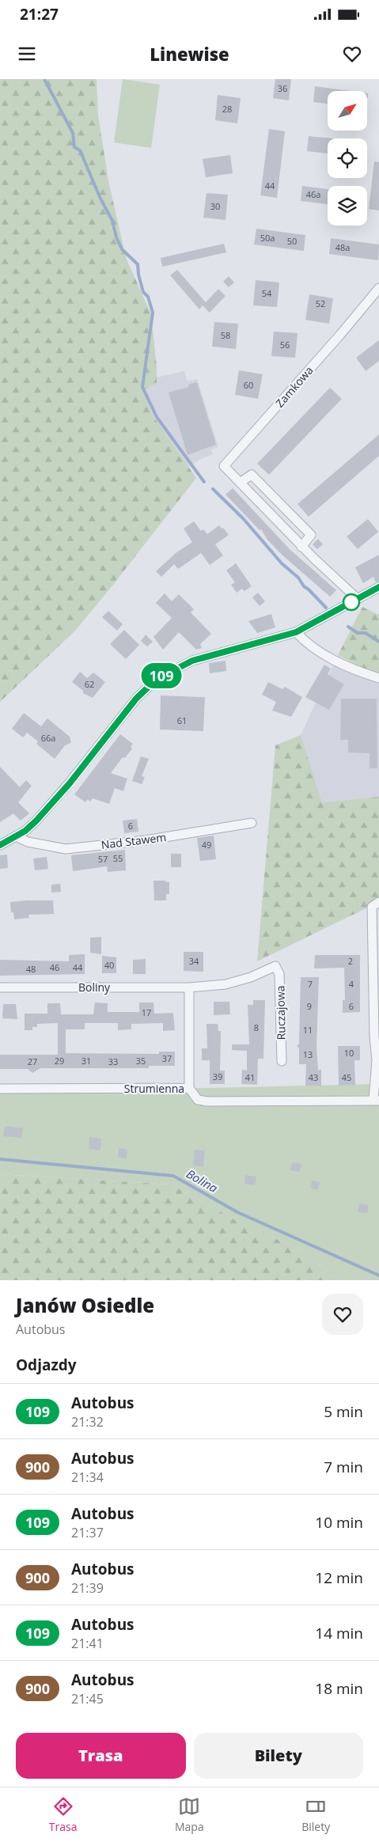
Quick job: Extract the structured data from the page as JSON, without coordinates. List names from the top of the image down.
{
  "streets": {
    "street": [
      "Zamkowa",
      "Nad Stawem",
      "Boliny",
      "Ruczajowa",
      "Strumienna"
    ]
  },
  "crossings": [
    ["Boliny", "Ruczajowa"]
  ],
  "water": ["Bolina"],
  "lines": ["bus line 109"],
  "house_numbers": [
    "36",
    "28",
    "44",
    "46a",
    "30",
    "50a",
    "50",
    "48a",
    "54",
    "52",
    "58",
    "56",
    "60",
    "62",
    "61",
    "66a",
    "6",
    "49",
    "55",
    "57",
    "34",
    "2",
    "40",
    "46",
    "44",
    "48",
    "7",
    "4",
    "9",
    "6",
    "17",
    "8",
    "11",
    "10",
    "13",
    "37",
    "29",
    "31",
    "35",
    "27",
    "33",
    "39",
    "41",
    "43",
    "45"
  ],
  "north": "top right",
  "page": {
    "status": "21:27",
    "header": "Linewise",
    "on_map": "109",
    "heading": [
      ["Janów Osiedle", "Autobus"],
      "Odjazdy"
    ],
    "list": [
      {
        "mark": "109",
        "name": "Autobus",
        "note": "21:32",
        "value": "5 min"
      },
      {
        "mark": "900",
        "name": "Autobus",
        "note": "21:34",
        "value": "7 min"
      },
      {
        "mark": "109",
        "name": "Autobus",
        "note": "21:37",
        "value": "10 min"
      },
      {
        "mark": "900",
        "name": "Autobus",
        "note": "21:39",
        "value": "12 min"
      },
      {
        "mark": "109",
        "name": "Autobus",
        "note": "21:41",
        "value": "14 min"
      },
      {
        "mark": "900",
        "name": "Autobus",
        "note": "21:45",
        "value": "18 min"
      }
    ],
    "buttons": ["Trasa", "Bilety"],
    "tabs": ["Trasa", "Mapa", "Bilety"]
  }
}
